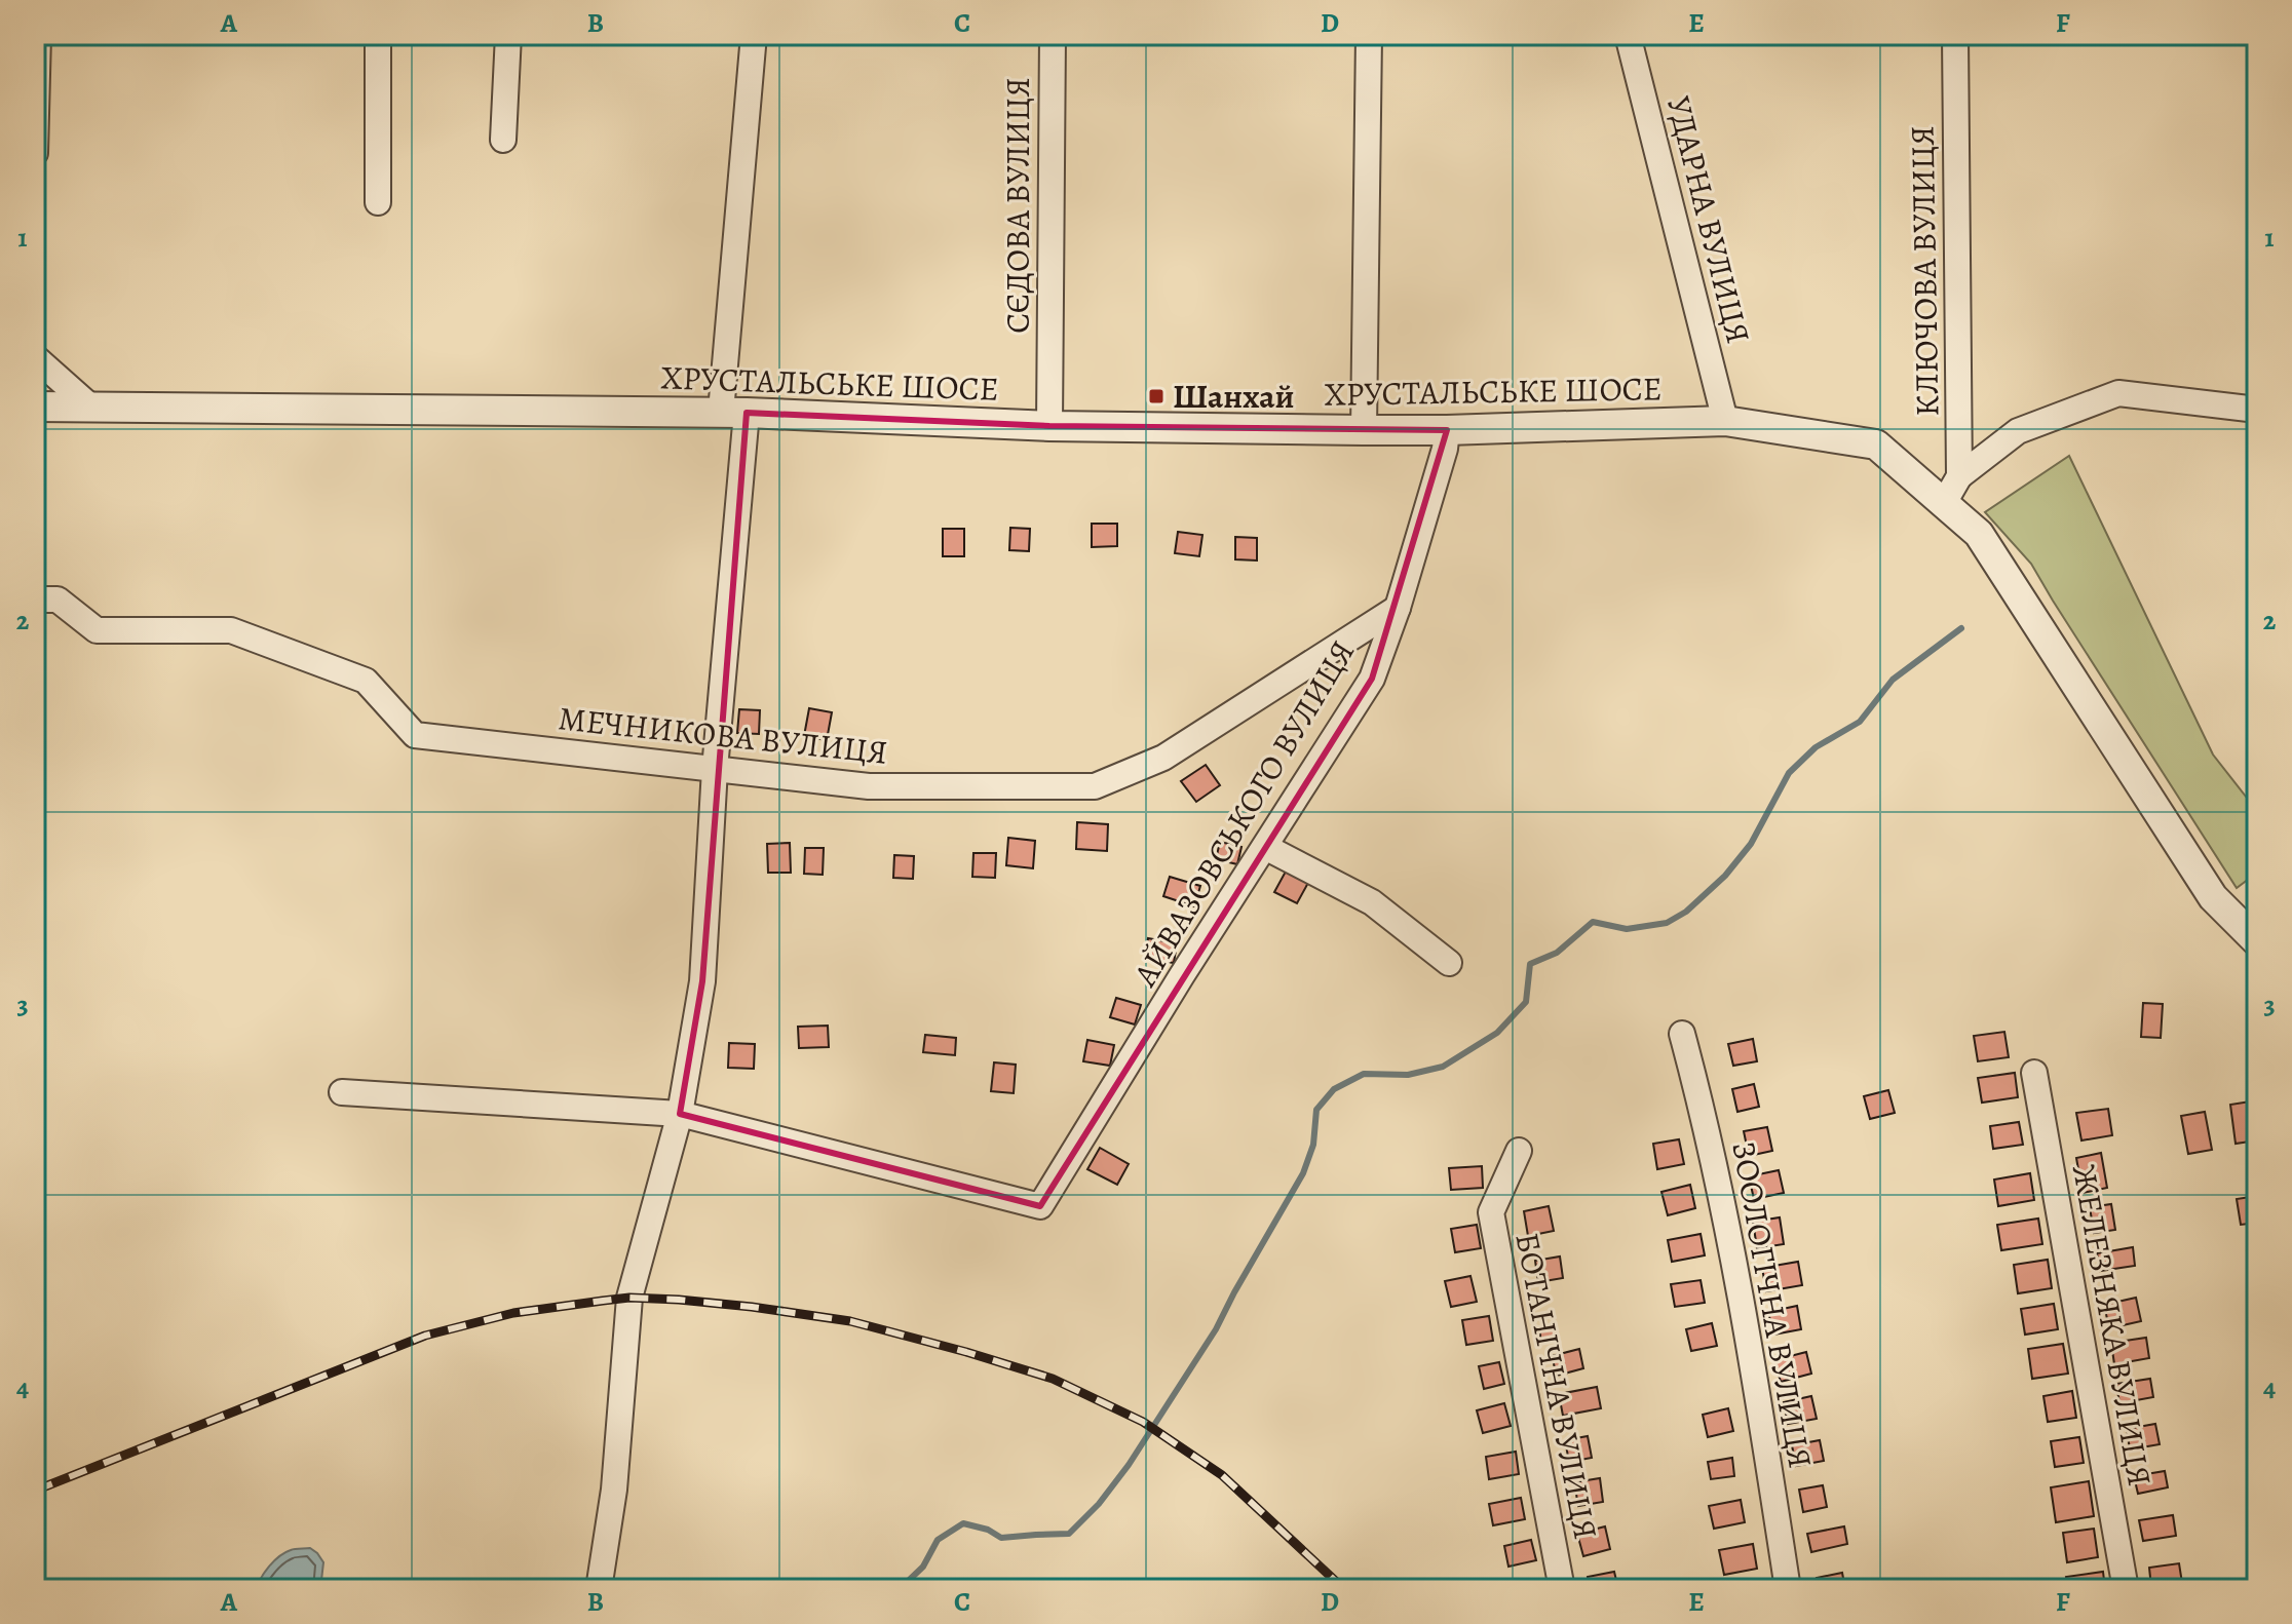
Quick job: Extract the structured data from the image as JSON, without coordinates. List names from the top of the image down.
{
  "streets": {
    "street": [
      "СЄДОВА ВУЛИЦЯ",
      "УДАРНА ВУЛИЦЯ",
      "КЛЮЧОВА ВУЛИЦЯ",
      "ХРУСТАЛЬСЬКЕ ШОСЕ",
      "МЕЧНИКОВА ВУЛИЦЯ",
      "АЙВАЗОВСЬКОГО ВУЛИЦЯ",
      "ЗООЛОГІЧНА ВУЛИЦЯ",
      "ЖЕЛЕЗНЯКА ВУЛИЦЯ",
      "БОТАНІЧНА ВУЛИЦЯ"
    ]
  },
  "crossings": [
    ["СЄДОВА ВУЛИЦЯ", "ХРУСТАЛЬСЬКЕ ШОСЕ"],
    ["УДАРНА ВУЛИЦЯ", "ХРУСТАЛЬСЬКЕ ШОСЕ"],
    ["ХРУСТАЛЬСЬКЕ ШОСЕ", "АЙВАЗОВСЬКОГО ВУЛИЦЯ"],
    ["МЕЧНИКОВА ВУЛИЦЯ", "АЙВАЗОВСЬКОГО ВУЛИЦЯ"]
  ],
  "places": {
    "transit": ["Шанхай"]
  },
  "grid": {
    "columns": [
      "A",
      "B",
      "C",
      "D",
      "E",
      "F"
    ],
    "rows": [
      "1",
      "2",
      "3",
      "4"
    ]
  }
}
